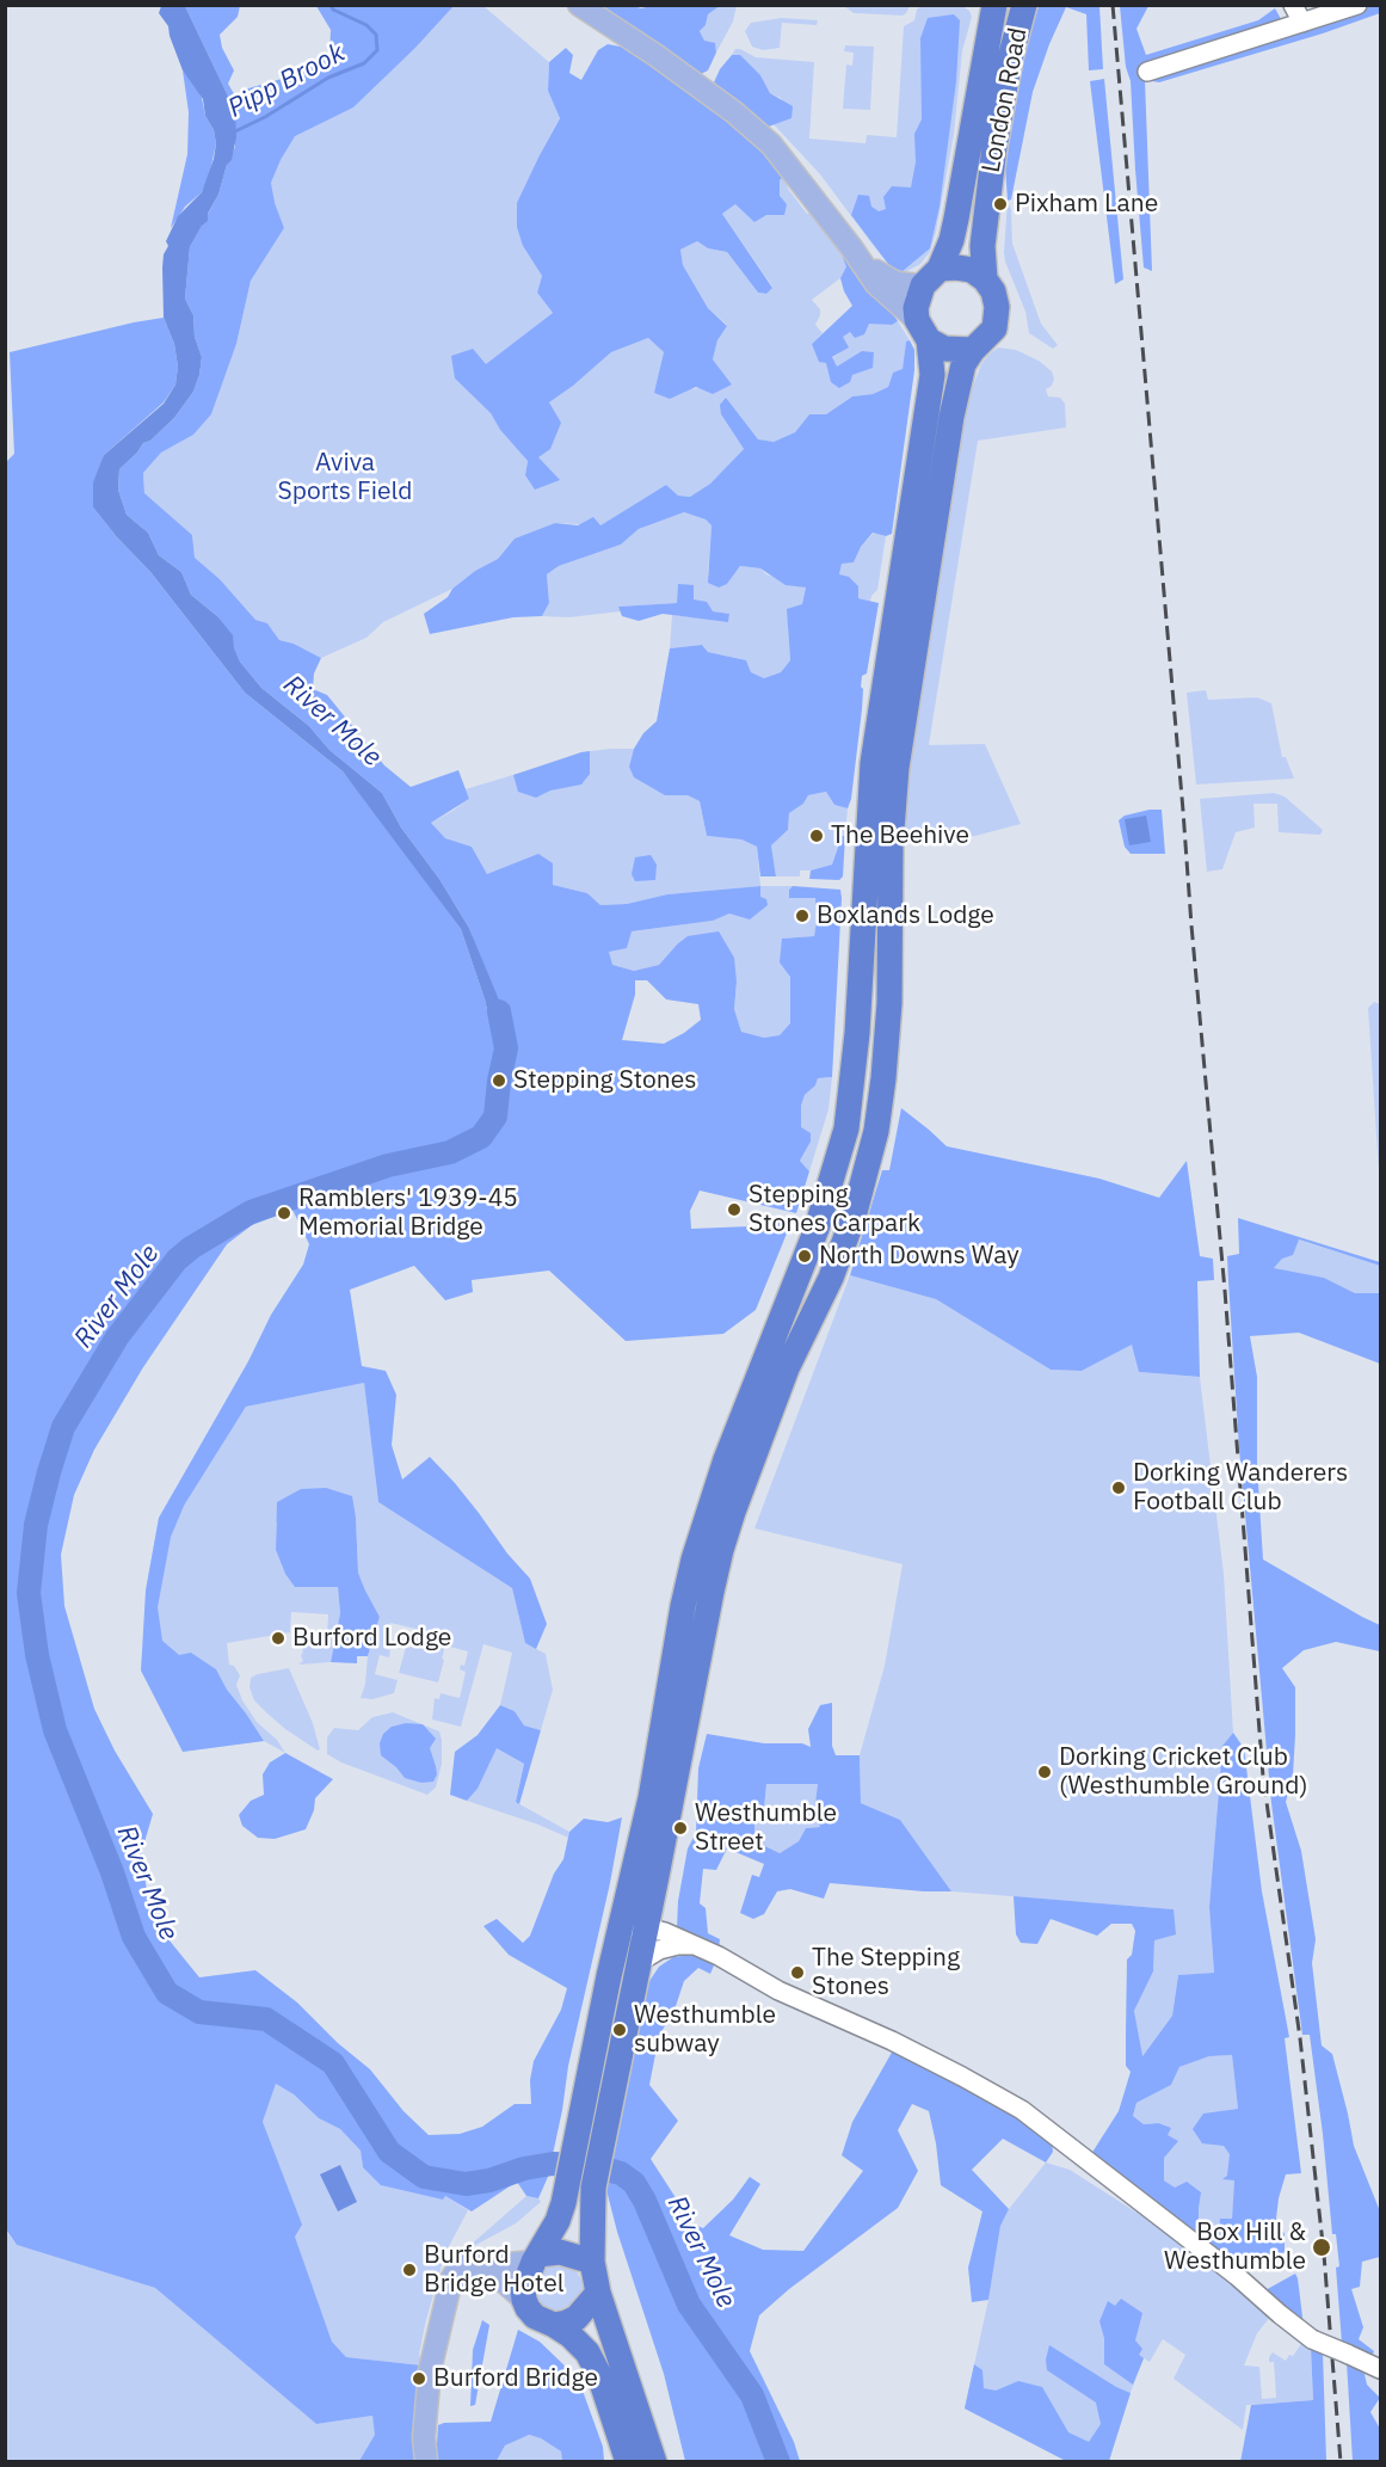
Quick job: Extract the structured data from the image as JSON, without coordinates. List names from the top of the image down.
{
  "streets": {
    "highway": ["London Road"]
  },
  "water": ["Pipp Brook", "River Mole"],
  "parks": ["Aviva Sports Field"],
  "places": [
    "Pixham Lane",
    "The Beehive",
    "Boxlands Lodge",
    "Stepping Stones",
    "Stepping Stones Carpark",
    "Ramblers' 1939-45 Memorial Bridge",
    "North Downs Way",
    "Dorking Wanderers Football Club",
    "Burford Lodge",
    "Dorking Cricket Club (Westhumble Ground)",
    "Westhumble Street",
    "The Stepping Stones",
    "Westhumble subway",
    "Box Hill & Westhumble",
    "Burford Bridge Hotel",
    "Burford Bridge"
  ]
}
